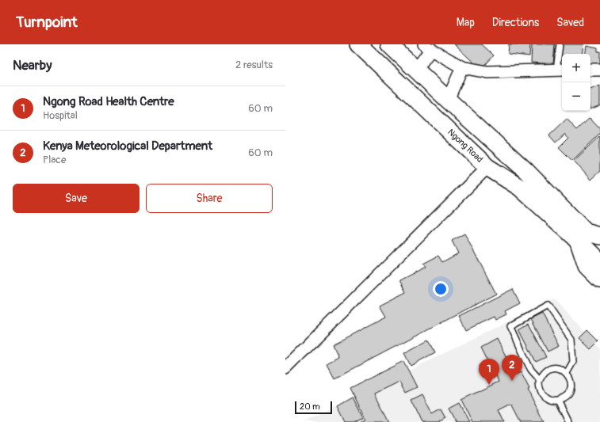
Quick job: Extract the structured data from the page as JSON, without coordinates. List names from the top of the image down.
{
  "streets": {
    "main road": ["Ngong Road"]
  },
  "scale_bar": "20 m",
  "page": {
    "header": "Turnpoint",
    "nav": ["Map", "Directions", "Saved"],
    "heading": ["Nearby", "2 results"],
    "map_buttons": ["+", "−"],
    "list": [
      {
        "mark": "1",
        "name": "Ngong Road Health Centre",
        "note": "Hospital",
        "value": "60 m"
      },
      {
        "mark": "2",
        "name": "Kenya Meteorological Department",
        "note": "Place",
        "value": "60 m"
      }
    ],
    "buttons": ["Save", "Share"],
    "pins": ["2", "1"],
    "scale": "20 m"
  }
}
